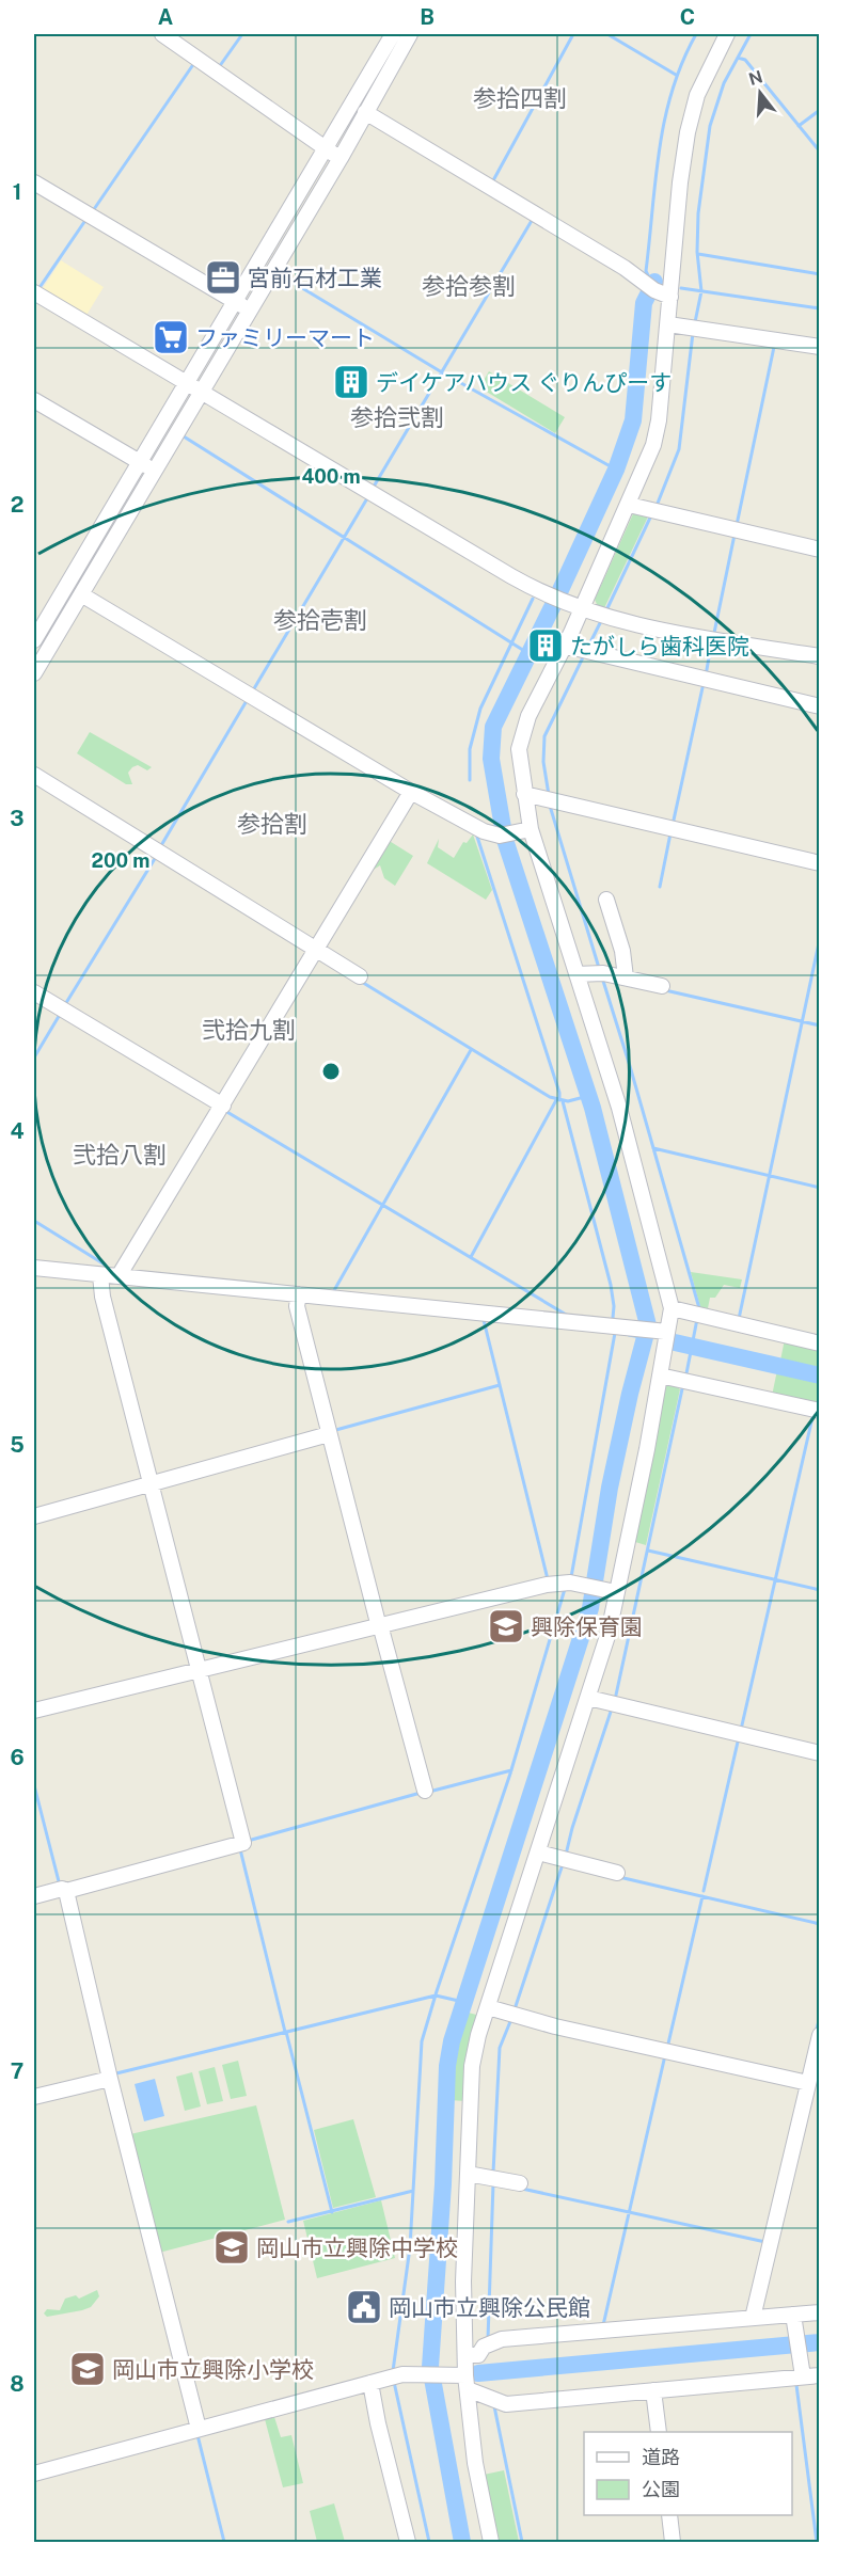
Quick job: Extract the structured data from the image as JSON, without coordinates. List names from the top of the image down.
{
  "districts": [
    "参拾四割",
    "参拾参割",
    "参拾弐割",
    "参拾壱割",
    "参拾割",
    "弐拾九割",
    "弐拾八割"
  ],
  "places": {
    "office": ["宮前石材工業"],
    "supermarket": ["ファミリーマート"],
    "building": ["デイケアハウス ぐりんぴーす", "たがしら歯科医院"],
    "school or university": ["興除保育園", "岡山市立興除中学校", "岡山市立興除小学校"],
    "public building": ["岡山市立興除公民館"]
  },
  "legend": ["道路", "公園"],
  "north": "top",
  "grid": {
    "columns": ["A", "B", "C"],
    "rows": [
      "1",
      "2",
      "3",
      "4",
      "5",
      "6",
      "7",
      "8"
    ]
  },
  "rings": ["400 m", "200 m"]
}
